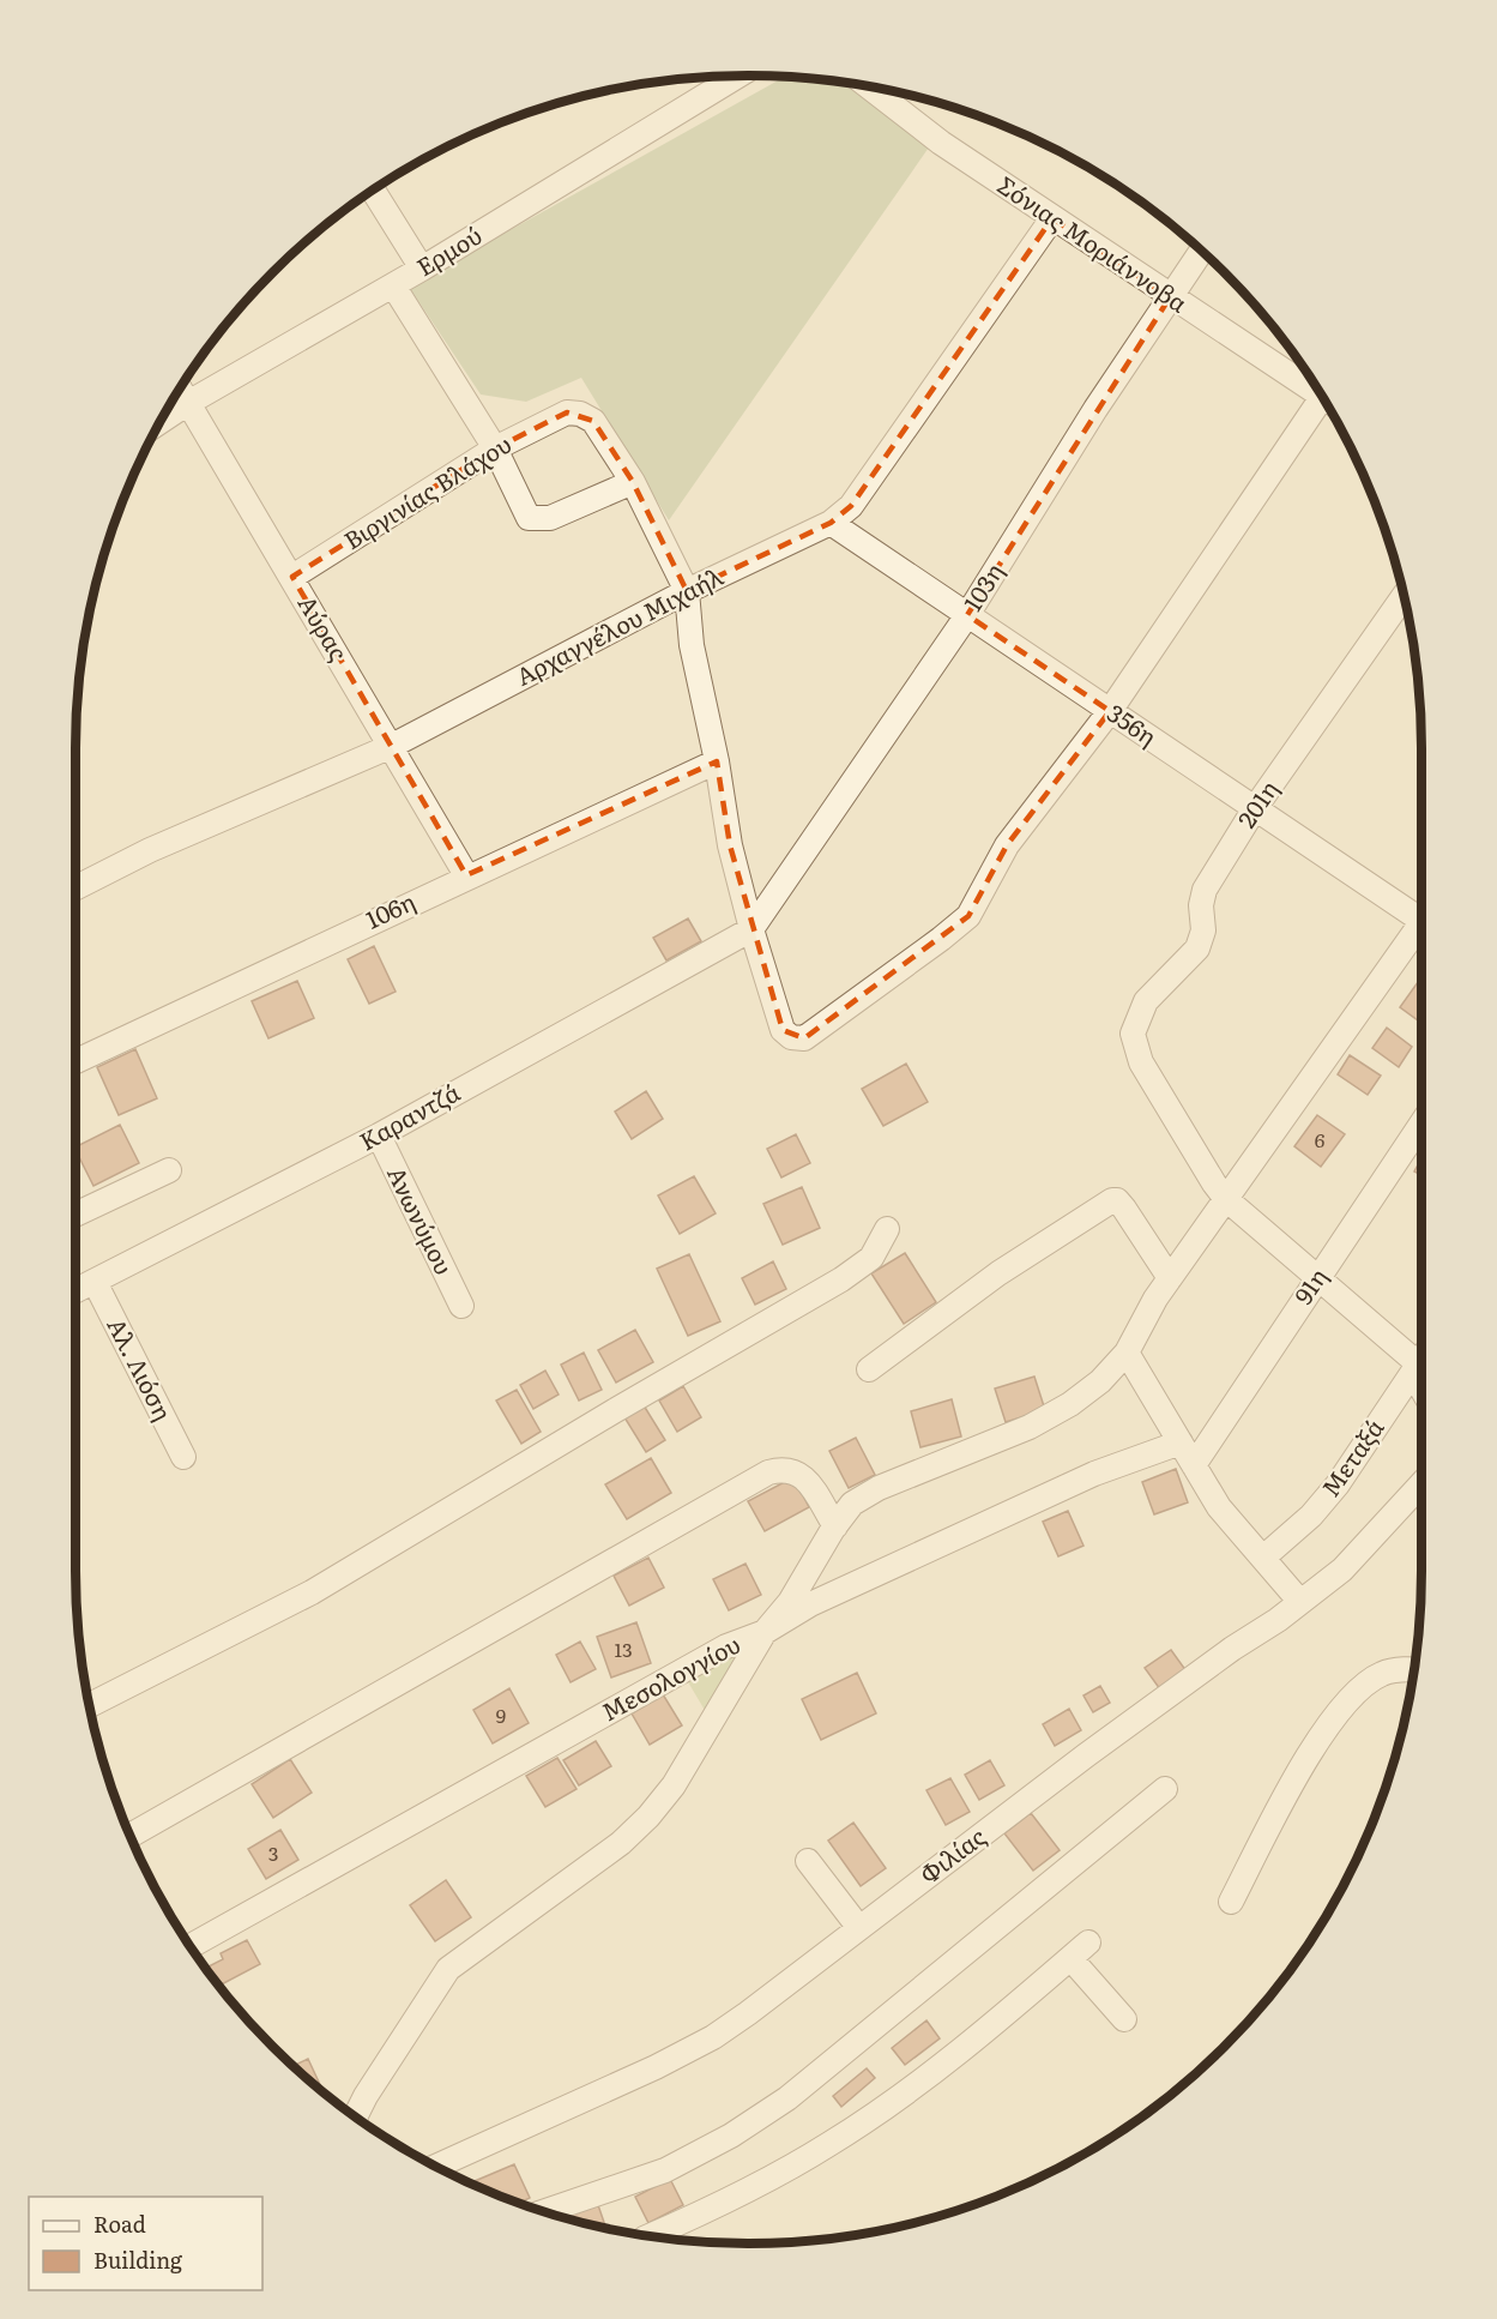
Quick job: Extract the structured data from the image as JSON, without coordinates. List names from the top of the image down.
{
  "streets": {
    "street": [
      "Σόνιας Μοριάννοβα",
      "Ερμού",
      "Βιργινίας Βλάχου",
      "103η",
      "Αρχαγγέλου Μιχαήλ",
      "Αύρας",
      "356η",
      "201η",
      "106η",
      "Καραντζά",
      "Ανωνύμου",
      "91η",
      "Αλ. Λιόση",
      "Μεταξά",
      "Μεσολογγίου",
      "Φιλίας"
    ]
  },
  "crossings": [
    ["Σόνιας Μοριάννοβα", "103η"],
    ["Σόνιας Μοριάννοβα", "Αρχαγγέλου Μιχαήλ"],
    ["Ερμού", "Αύρας"],
    ["Βιργινίας Βλάχου", "Αύρας"],
    ["103η", "356η"],
    ["103η", "Καραντζά"],
    ["Αρχαγγέλου Μιχαήλ", "Αύρας"],
    ["Αρχαγγέλου Μιχαήλ", "356η"],
    ["Αύρας", "106η"],
    ["356η", "201η"],
    ["Καραντζά", "Ανωνύμου"],
    ["Καραντζά", "Αλ. Λιόση"]
  ],
  "house_numbers": [
    "6",
    "13",
    "9",
    "3"
  ],
  "legend": ["Road", "Building"]
}
